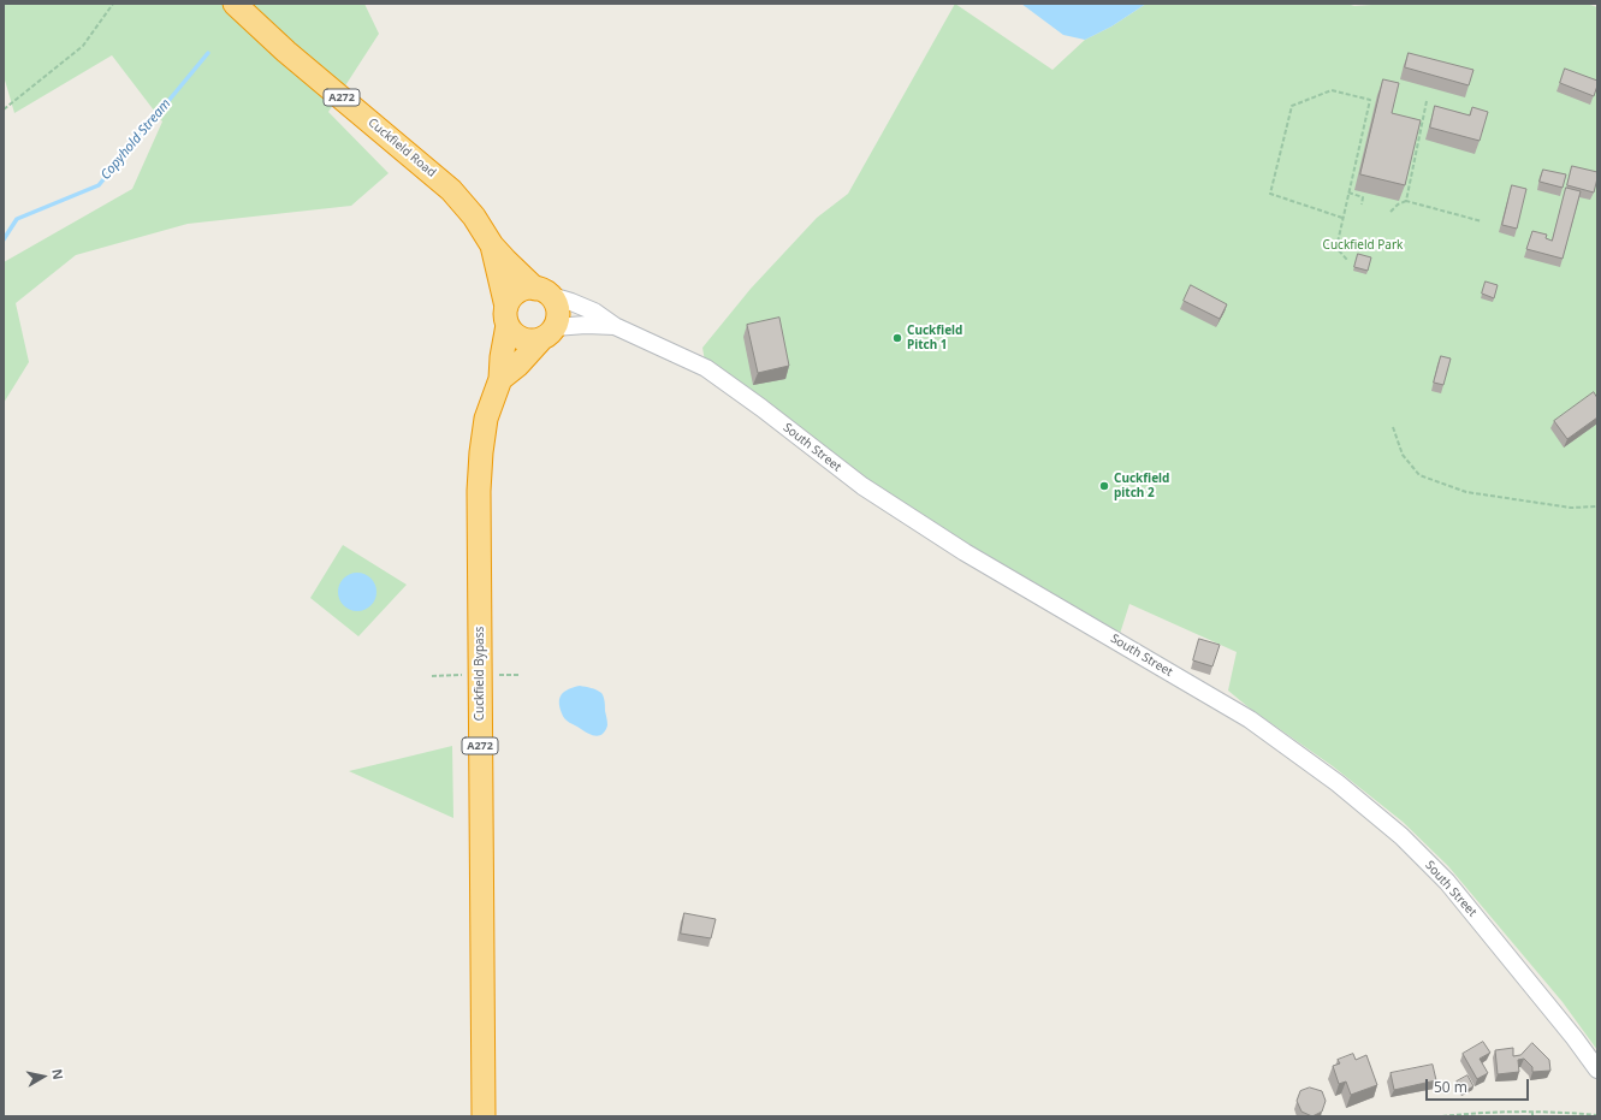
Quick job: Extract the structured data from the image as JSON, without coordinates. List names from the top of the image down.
{
  "streets": {
    "highway": ["A272", "Cuckfield Road", "Cuckfield Bypass"],
    "main road": ["South Street"]
  },
  "crossings": [
    ["Cuckfield Road", "South Street"],
    ["Cuckfield Road", "Cuckfield Bypass"],
    ["South Street", "Cuckfield Bypass"]
  ],
  "water": ["Copyhold Stream"],
  "parks": ["Cuckfield Park"],
  "places": ["Cuckfield Pitch 1", "Cuckfield pitch 2"],
  "scale_bar": "50 m",
  "north": "right"
}
